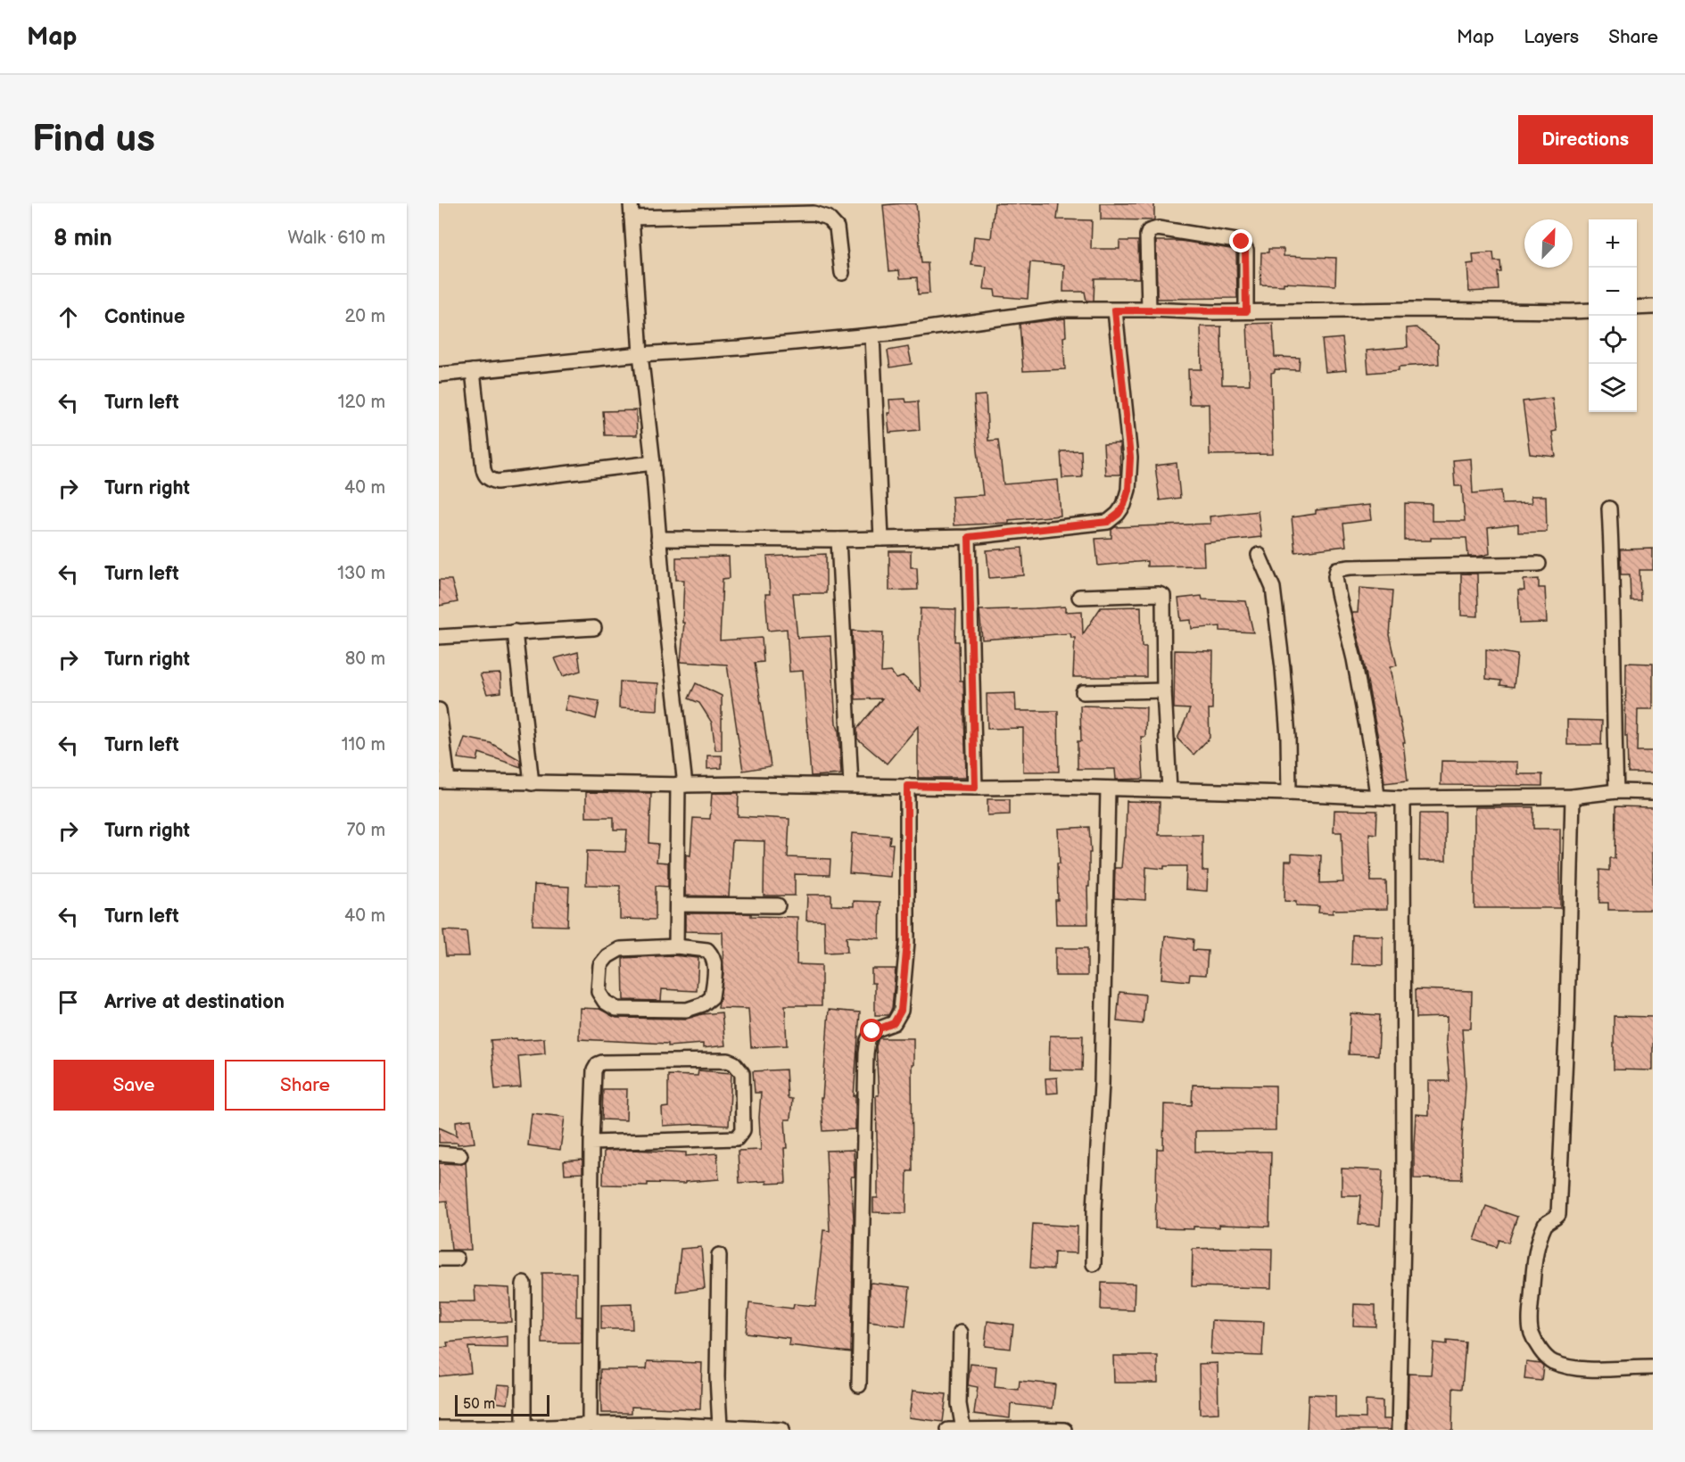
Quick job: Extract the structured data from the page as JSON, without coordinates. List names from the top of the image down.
{
  "scale_bar": "50 m",
  "north": "top right",
  "page": {
    "header": "Map",
    "nav": ["Map", "Layers", "Share"],
    "buttons": [
      "Directions",
      ["Save", "Share"]
    ],
    "title": "Find us",
    "heading": ["8 min", "Walk · 610 m"],
    "map_buttons": ["+", "−"],
    "list": [
      ["Continue", "20 m"],
      ["Turn left", "120 m"],
      ["Turn right", "40 m"],
      ["Turn left", "130 m"],
      ["Turn right", "80 m"],
      ["Turn left", "110 m"],
      ["Turn right", "70 m"],
      ["Turn left", "40 m"],
      "Arrive at destination"
    ],
    "scale": "50 m"
  }
}
